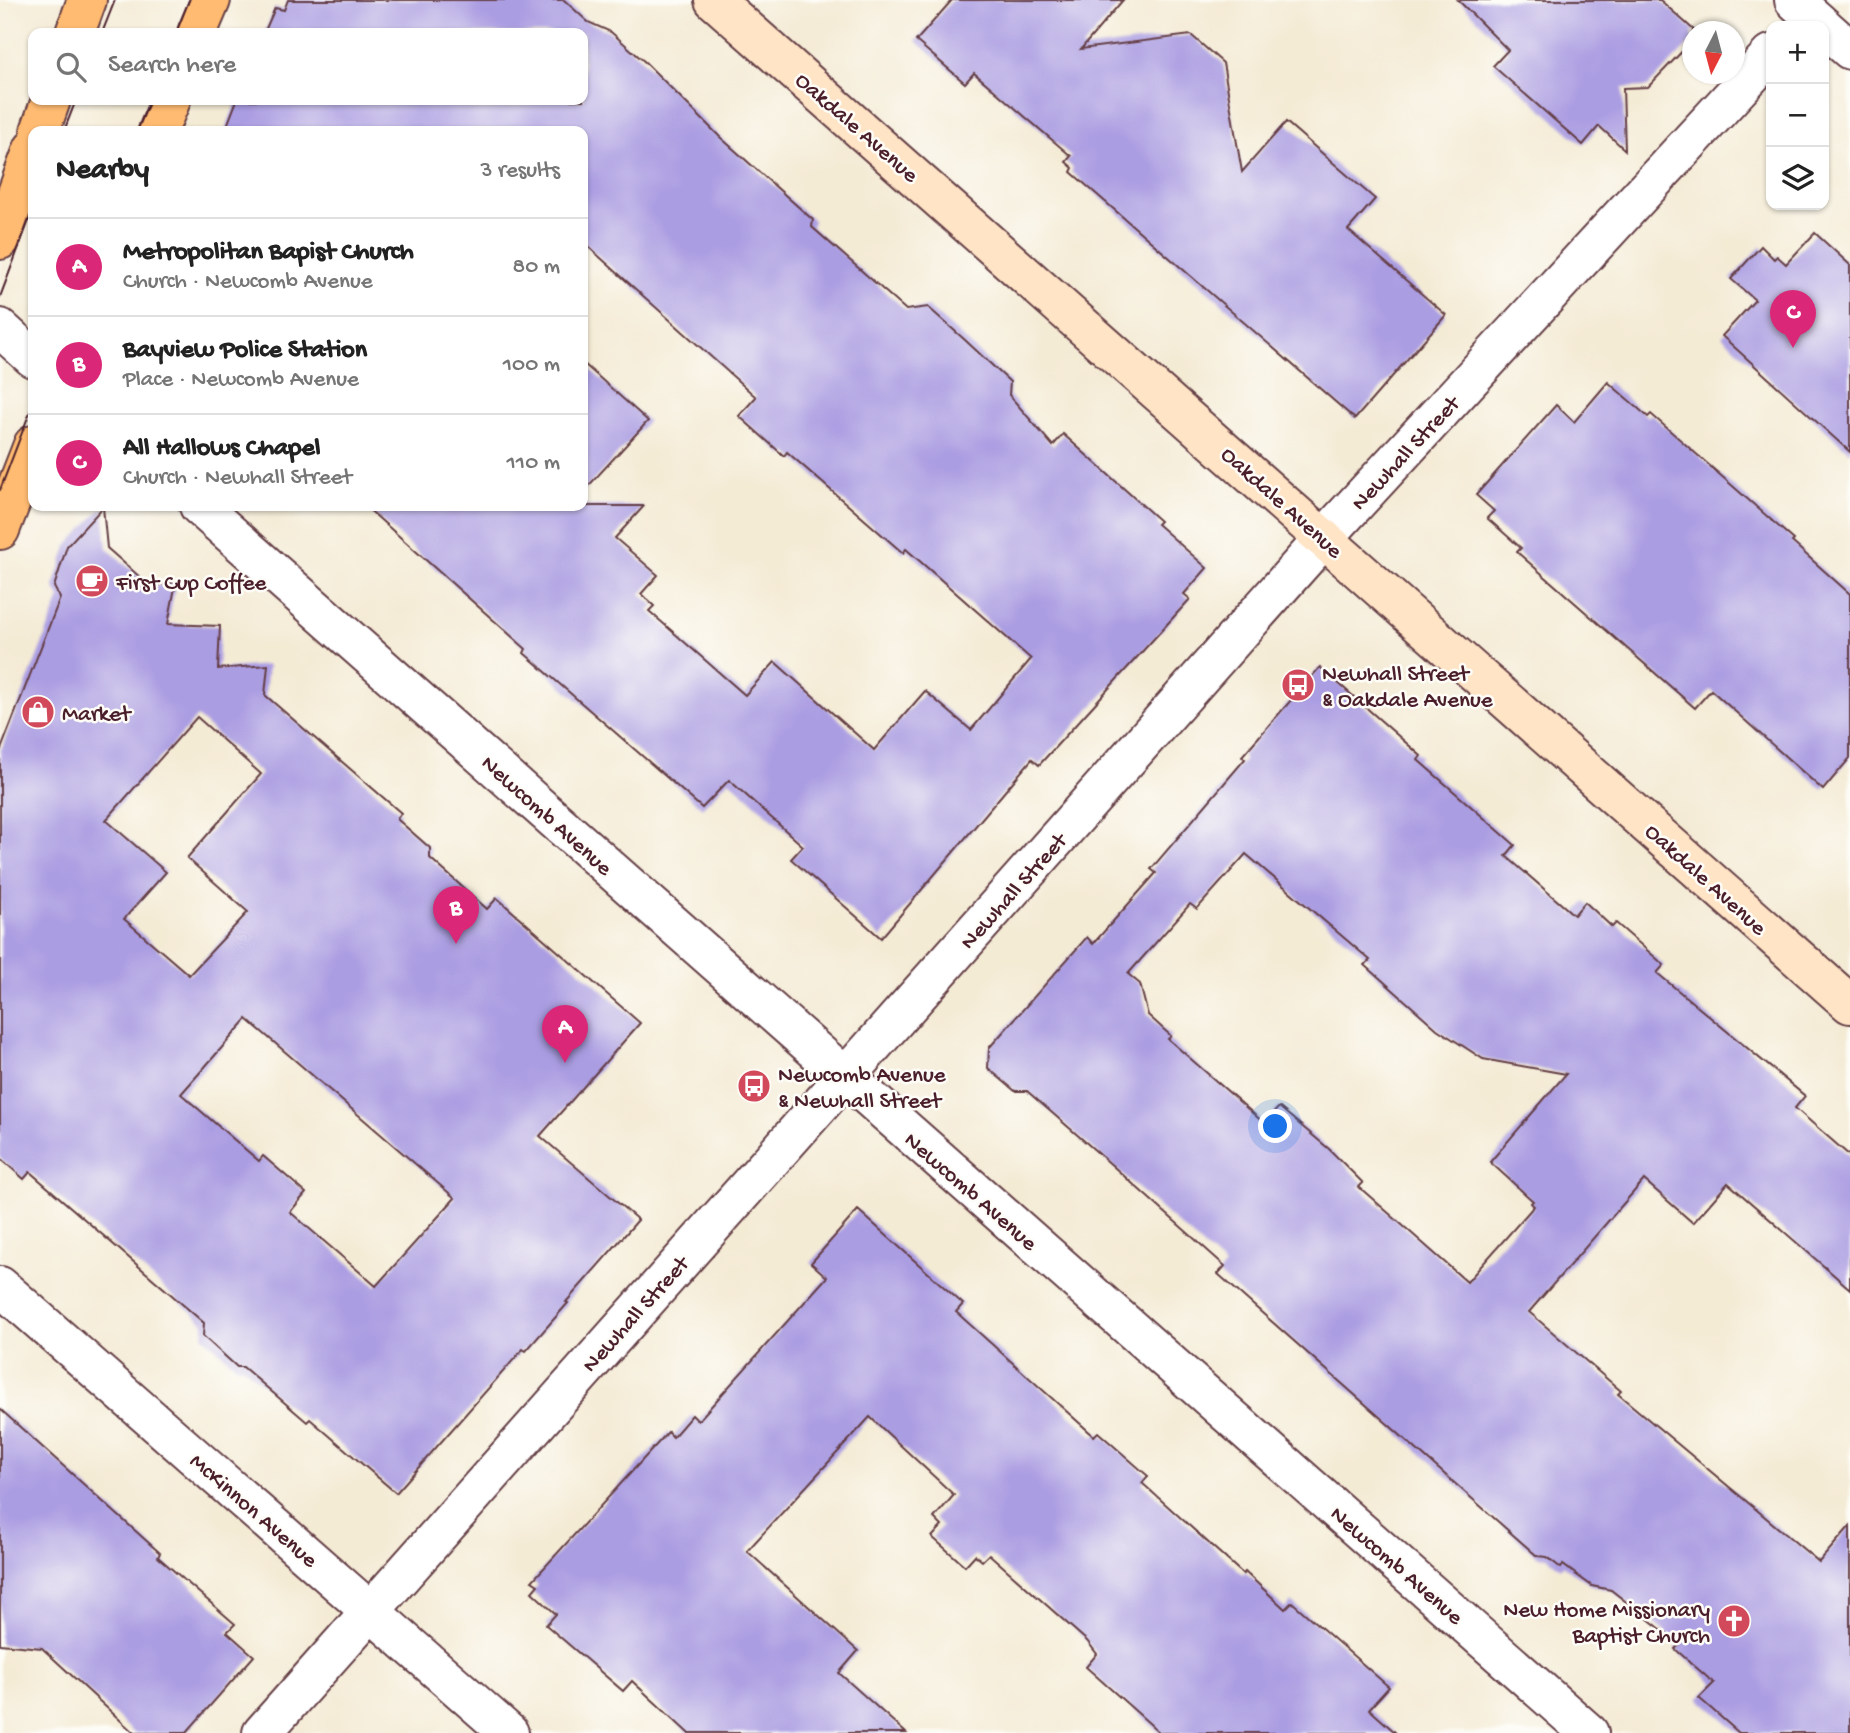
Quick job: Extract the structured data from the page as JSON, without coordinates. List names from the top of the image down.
{
  "streets": {
    "main road": ["Oakdale Avenue"],
    "street": ["Newhall Street", "Newcomb Avenue", "McKinnon Avenue"]
  },
  "crossings": [
    ["Oakdale Avenue", "Newhall Street"],
    ["Newhall Street", "Newcomb Avenue"],
    ["Newhall Street", "McKinnon Avenue"]
  ],
  "places": {
    "cafe": ["First Cup Coffee"],
    "bus stop": ["Newhall Street & Oakdale Avenue", "Newcomb Avenue & Newhall Street"],
    "shop": ["Market"],
    "church": ["New Home Missionary Baptist Church"]
  },
  "north": "bottom",
  "page": {
    "map_buttons": ["+", "−"],
    "search": "Search here",
    "heading": ["Nearby", "3 results"],
    "list": [
      {
        "mark": "A",
        "name": "Metropolitan Bapist Church",
        "note": "Church · Newcomb Avenue",
        "value": "80 m"
      },
      {
        "mark": "B",
        "name": "Bayview Police Station",
        "note": "Place · Newcomb Avenue",
        "value": "100 m"
      },
      {
        "mark": "C",
        "name": "All Hallows Chapel",
        "note": "Church · Newhall Street",
        "value": "110 m"
      }
    ],
    "pins": ["C", "B", "A"]
  }
}
